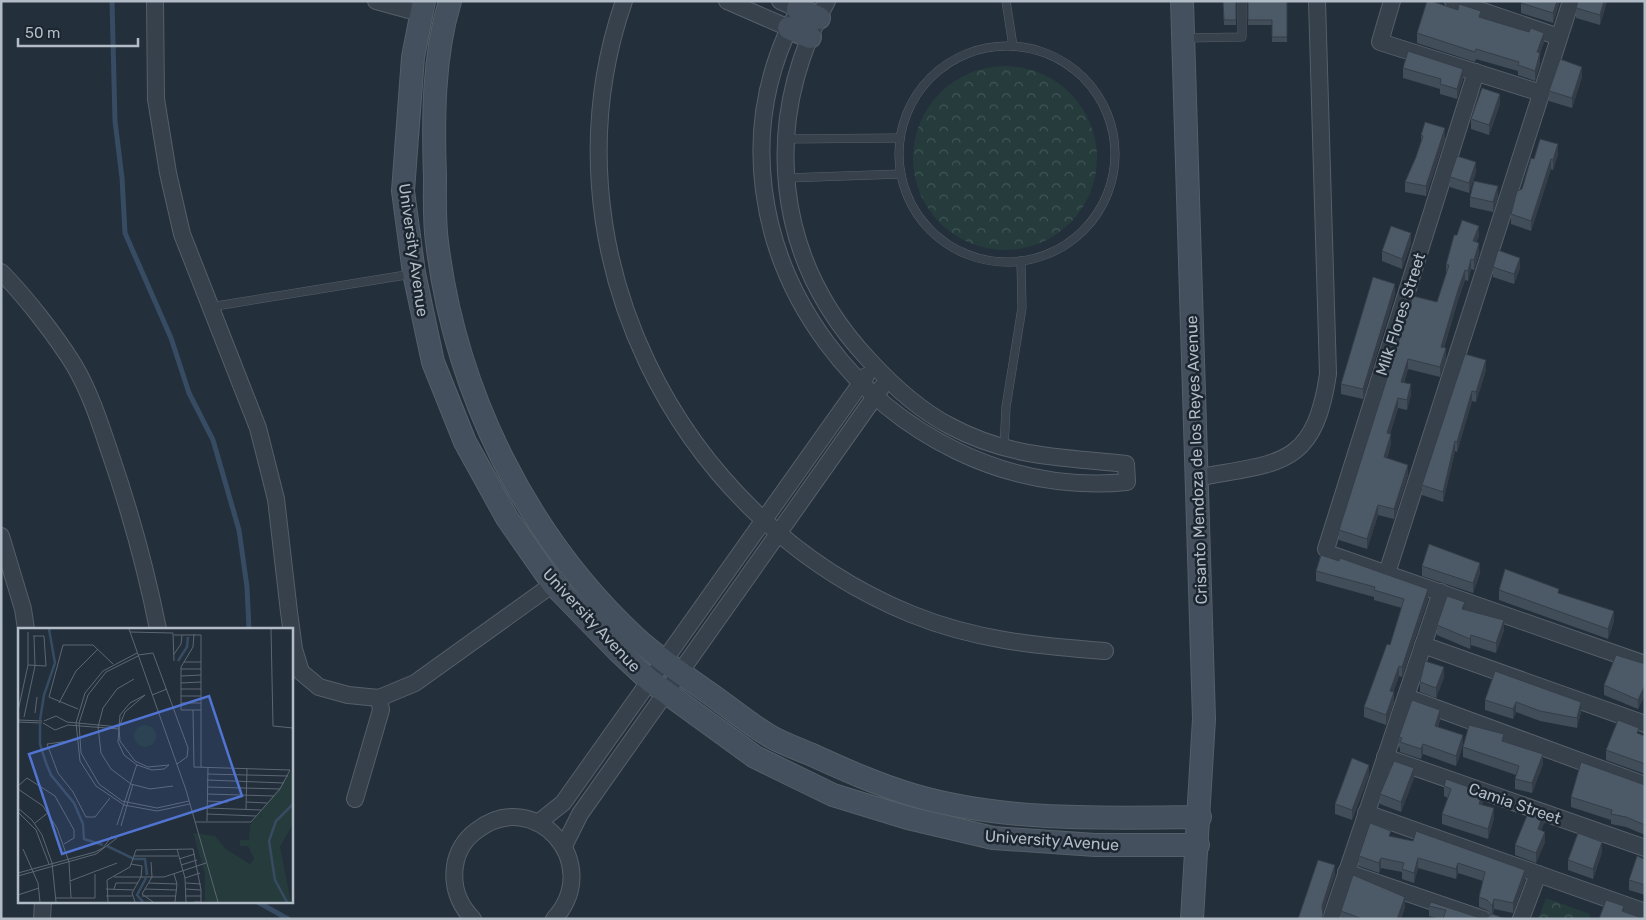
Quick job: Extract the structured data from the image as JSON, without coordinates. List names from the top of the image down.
{
  "streets": {
    "street": [
      "University Avenue",
      "Milk Flores Street",
      "Crisanto Mendoza de los Reyes Avenue",
      "Camia Street"
    ]
  },
  "crossings": [
    ["University Avenue", "Crisanto Mendoza de los Reyes Avenue"]
  ],
  "scale_bar": "50 m"
}
